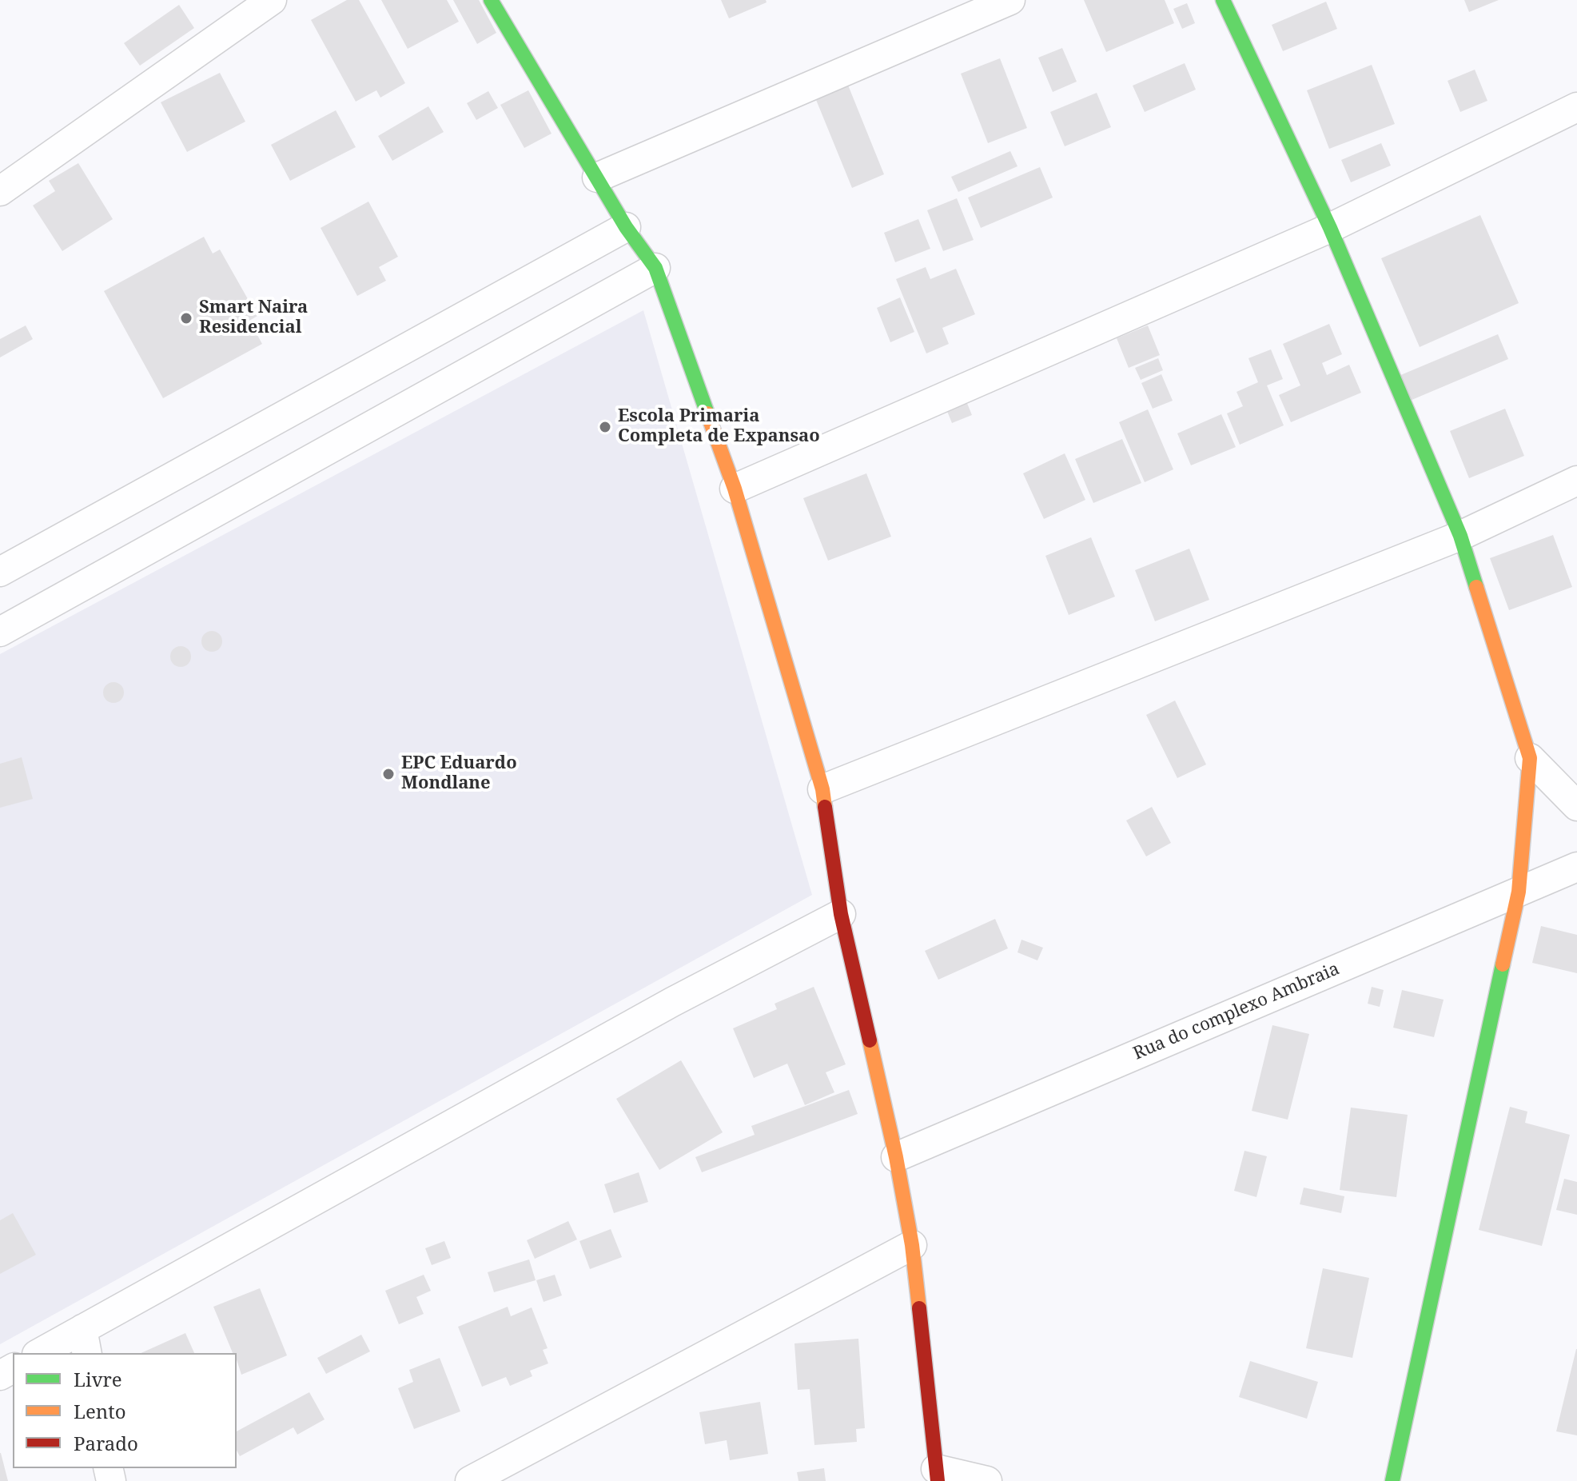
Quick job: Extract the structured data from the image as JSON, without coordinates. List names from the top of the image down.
{
  "streets": {
    "street": ["Rua do complexo Ambraia"]
  },
  "places": ["Smart Naira Residencial", "Escola Primaria Completa de Expansao", "EPC Eduardo Mondlane"],
  "legend": ["Livre", "Lento", "Parado"]
}
